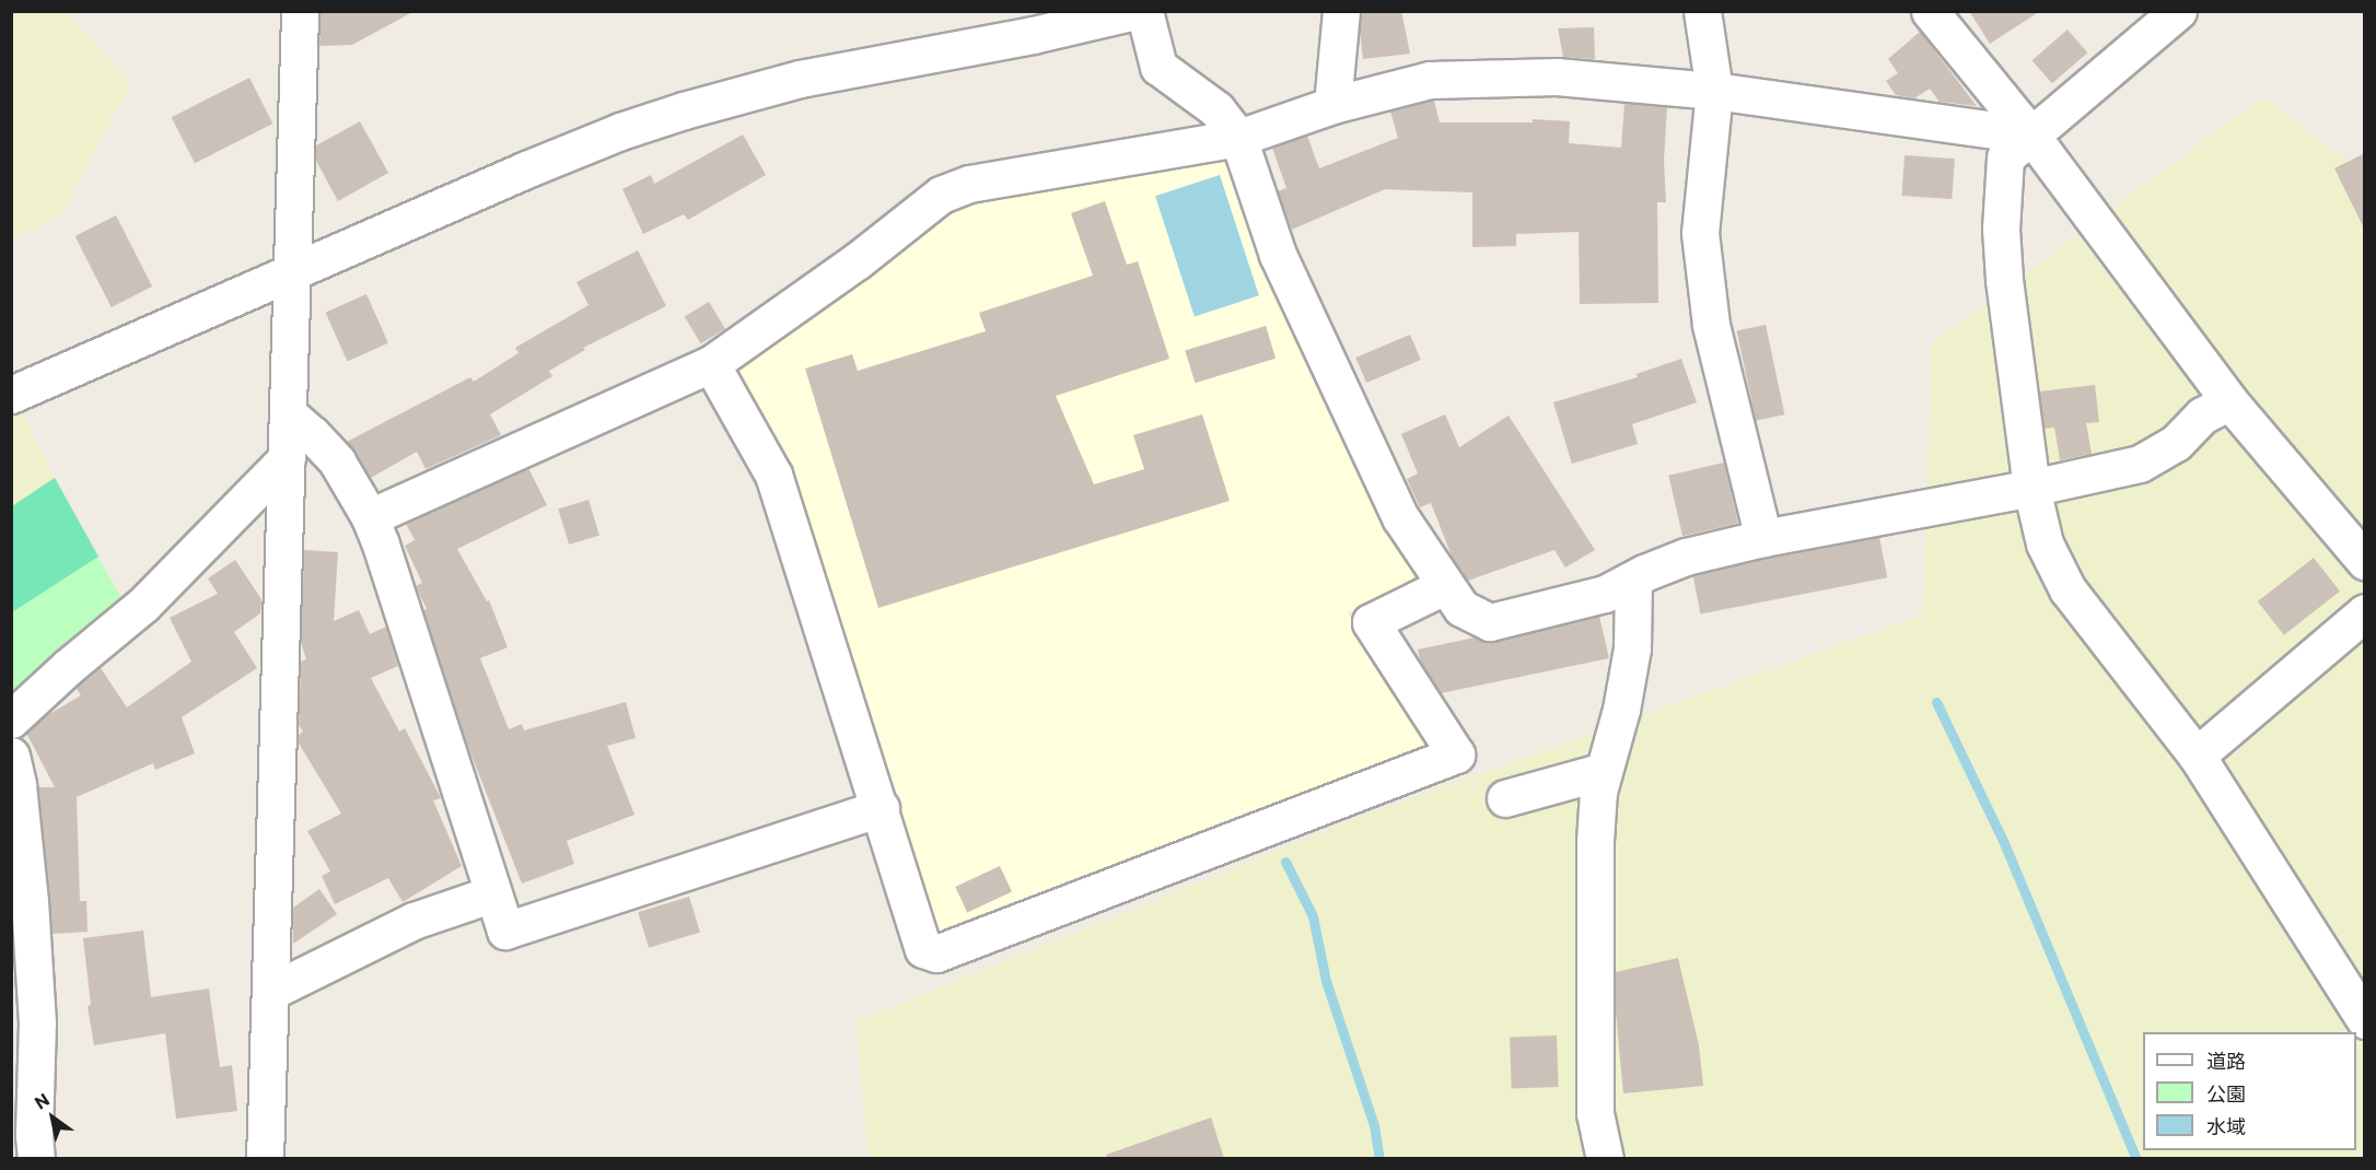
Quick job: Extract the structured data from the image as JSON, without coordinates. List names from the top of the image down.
{
  "legend": ["道路", "公園", "水域"],
  "north": "top left"
}
